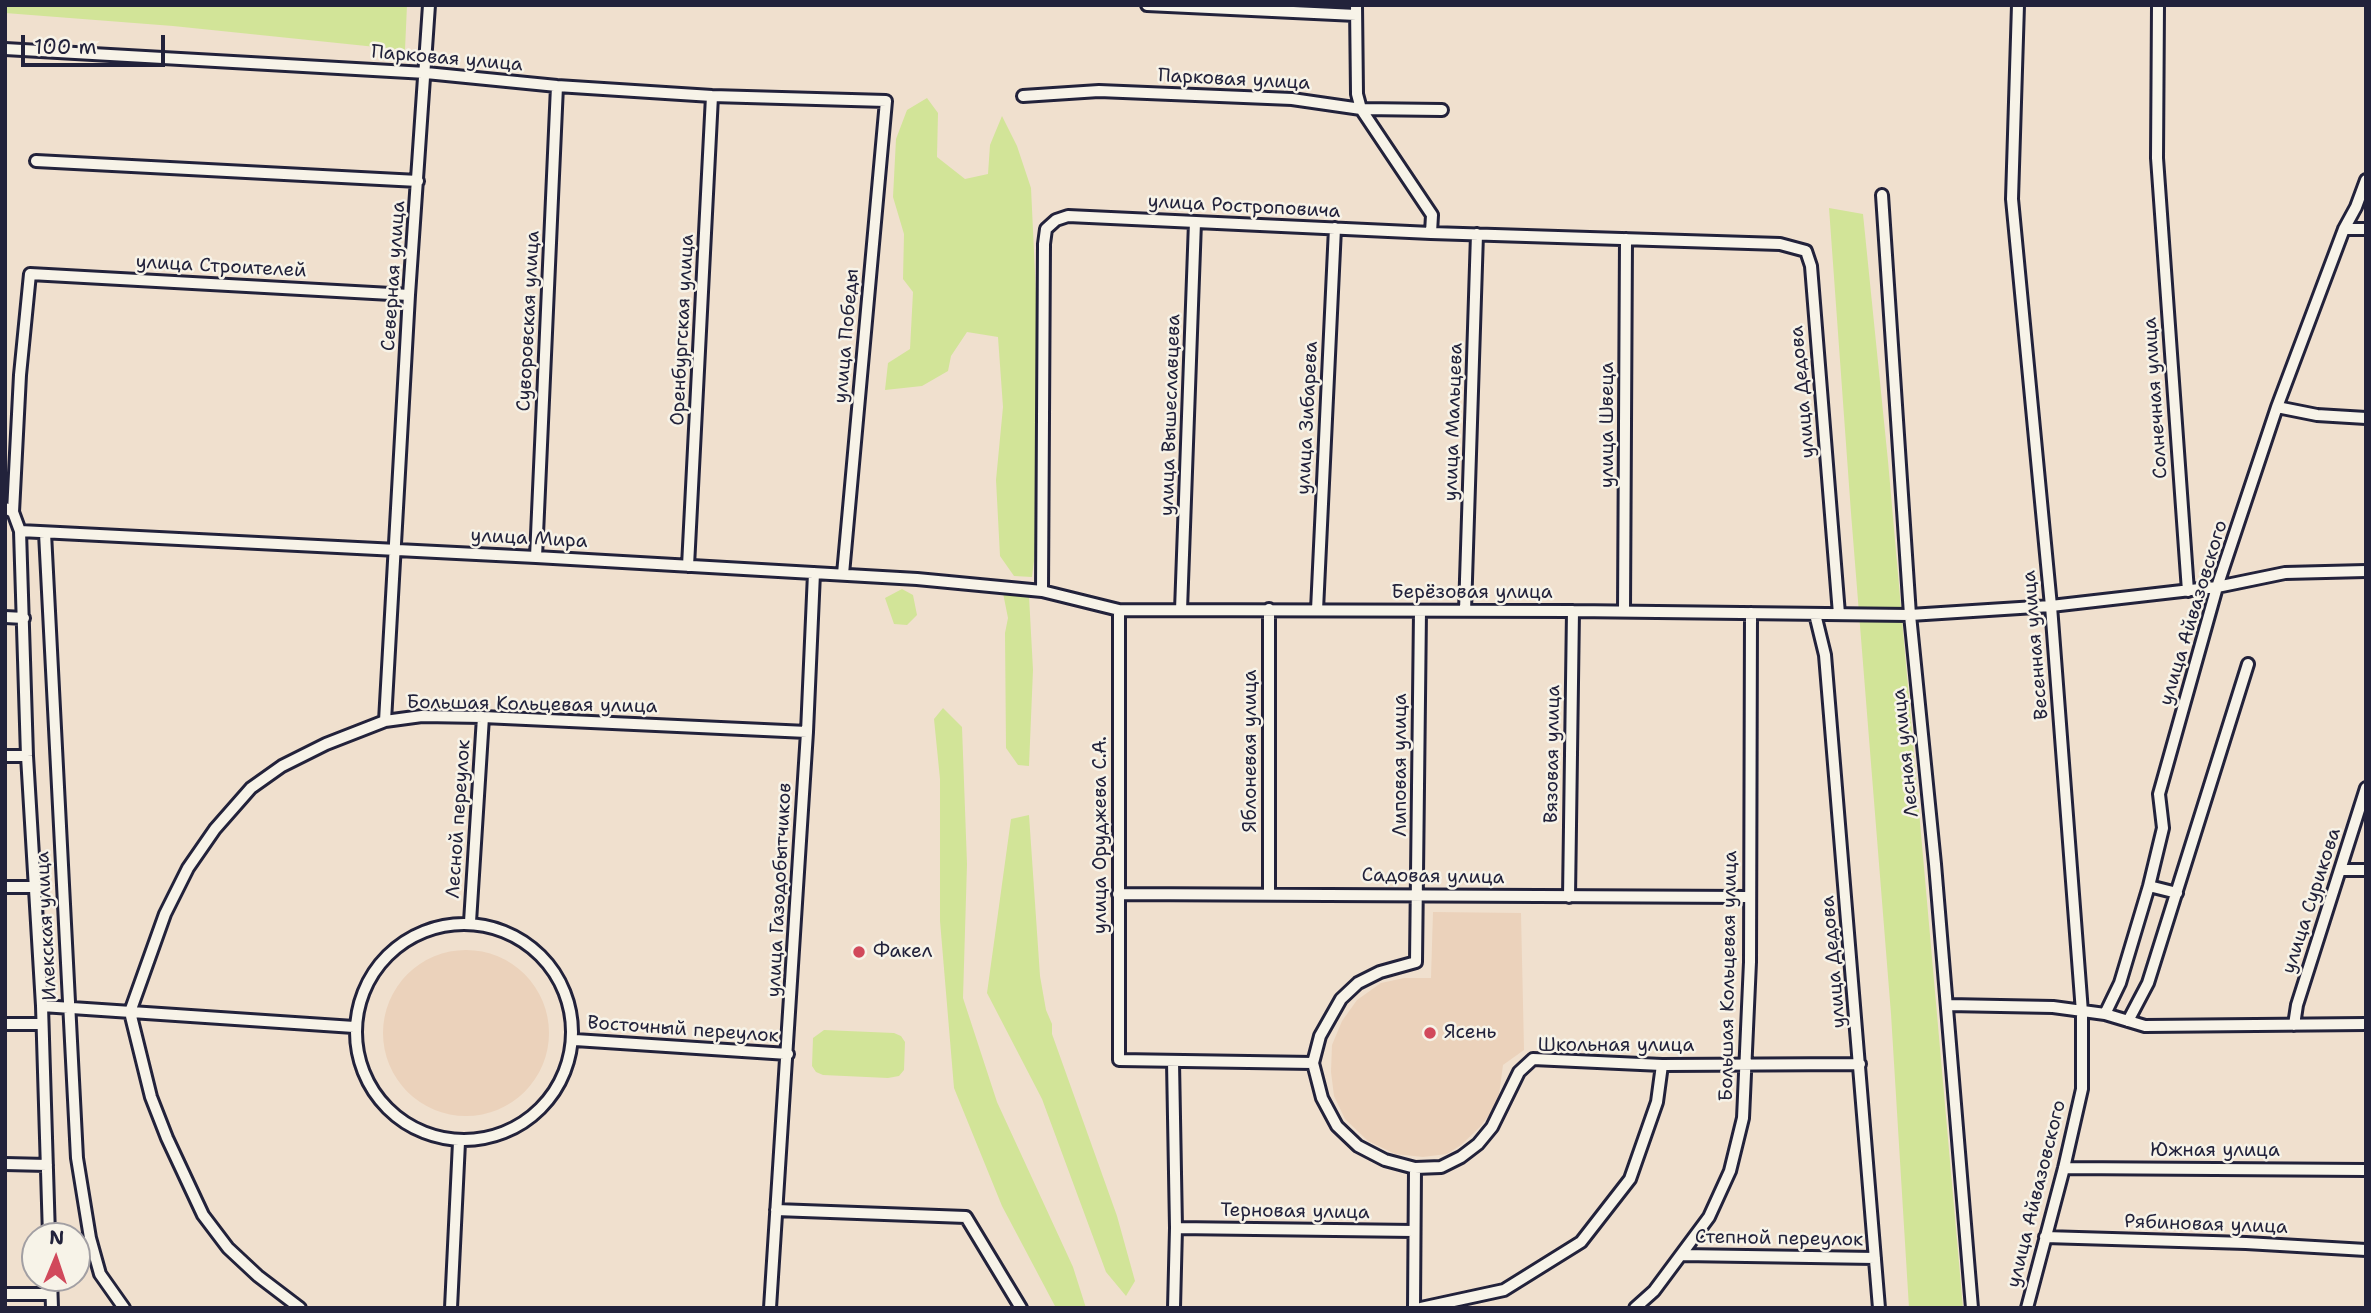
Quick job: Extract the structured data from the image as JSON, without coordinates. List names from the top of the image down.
{
  "streets": {
    "street": [
      "Парковая улица",
      "улица Ростроповича",
      "улица Строителей",
      "Северная улица",
      "Суворовская улица",
      "Оренбургская улица",
      "улица Победы",
      "улица Дедова",
      "Солнечная улица",
      "улица Вышеславцева",
      "улица Зибарева",
      "улица Мальцева",
      "улица Швеца",
      "улица Мира",
      "Берёзовая улица",
      "улица Айвазовского",
      "Весенная улица",
      "Большая Кольцевая улица",
      "Яблоневая улица",
      "Лесная улица",
      "Вязовая улица",
      "Липовая улица",
      "Лесной переулок",
      "улица Оруджева С.А.",
      "Садовая улица",
      "улица Газодобытчиков",
      "улица Сурикова",
      "Илекская улица",
      "Восточный переулок",
      "Школьная улица",
      "Южная улица",
      "Терновая улица",
      "Рябиновая улица",
      "Степной переулок"
    ]
  },
  "crossings": [
    ["Парковая улица", "Северная улица"],
    ["Парковая улица", "Суворовская улица"],
    ["Парковая улица", "Оренбургская улица"],
    ["Парковая улица", "улица Победы"],
    ["улица Ростроповича", "улица Дедова"],
    ["улица Ростроповича", "улица Вышеславцева"],
    ["улица Ростроповича", "улица Зибарева"],
    ["улица Ростроповича", "улица Мальцева"],
    ["улица Ростроповича", "улица Швеца"],
    ["улица Ростроповича", "улица Мира"],
    ["улица Ростроповича", "Берёзовая улица"],
    ["улица Строителей", "Северная улица"],
    ["Северная улица", "улица Мира"],
    ["Северная улица", "Большая Кольцевая улица"],
    ["Суворовская улица", "улица Мира"],
    ["Оренбургская улица", "улица Мира"],
    ["улица Победы", "улица Мира"],
    ["улица Дедова", "Берёзовая улица"],
    ["улица Дедова", "Школьная улица"],
    ["улица Дедова", "Степной переулок"],
    ["Солнечная улица", "Берёзовая улица"],
    ["улица Вышеславцева", "Берёзовая улица"],
    ["улица Зибарева", "Берёзовая улица"],
    ["улица Мальцева", "Берёзовая улица"],
    ["улица Швеца", "Берёзовая улица"],
    ["улица Мира", "Берёзовая улица"],
    ["улица Мира", "улица Газодобытчиков"],
    ["улица Мира", "Илекская улица"],
    ["Берёзовая улица", "улица Айвазовского"],
    ["Берёзовая улица", "Весенная улица"],
    ["Берёзовая улица", "Большая Кольцевая улица"],
    ["Берёзовая улица", "Яблоневая улица"],
    ["Берёзовая улица", "Лесная улица"],
    ["Берёзовая улица", "Вязовая улица"],
    ["Берёзовая улица", "Липовая улица"],
    ["Берёзовая улица", "улица Оруджева С.А."],
    ["улица Айвазовского", "Весенная улица"],
    ["улица Айвазовского", "Южная улица"],
    ["улица Айвазовского", "Рябиновая улица"],
    ["Большая Кольцевая улица", "Лесной переулок"],
    ["Большая Кольцевая улица", "Садовая улица"],
    ["Большая Кольцевая улица", "улица Газодобытчиков"],
    ["Большая Кольцевая улица", "Школьная улица"],
    ["Большая Кольцевая улица", "Степной переулок"],
    ["Яблоневая улица", "Садовая улица"],
    ["Вязовая улица", "Садовая улица"],
    ["Липовая улица", "Садовая улица"],
    ["Липовая улица", "Школьная улица"],
    ["Лесной переулок", "Восточный переулок"],
    ["улица Оруджева С.А.", "Садовая улица"],
    ["улица Газодобытчиков", "Восточный переулок"]
  ],
  "places": ["Факел", "Ясень"],
  "scale_bar": "100 m",
  "north": "top"
}
